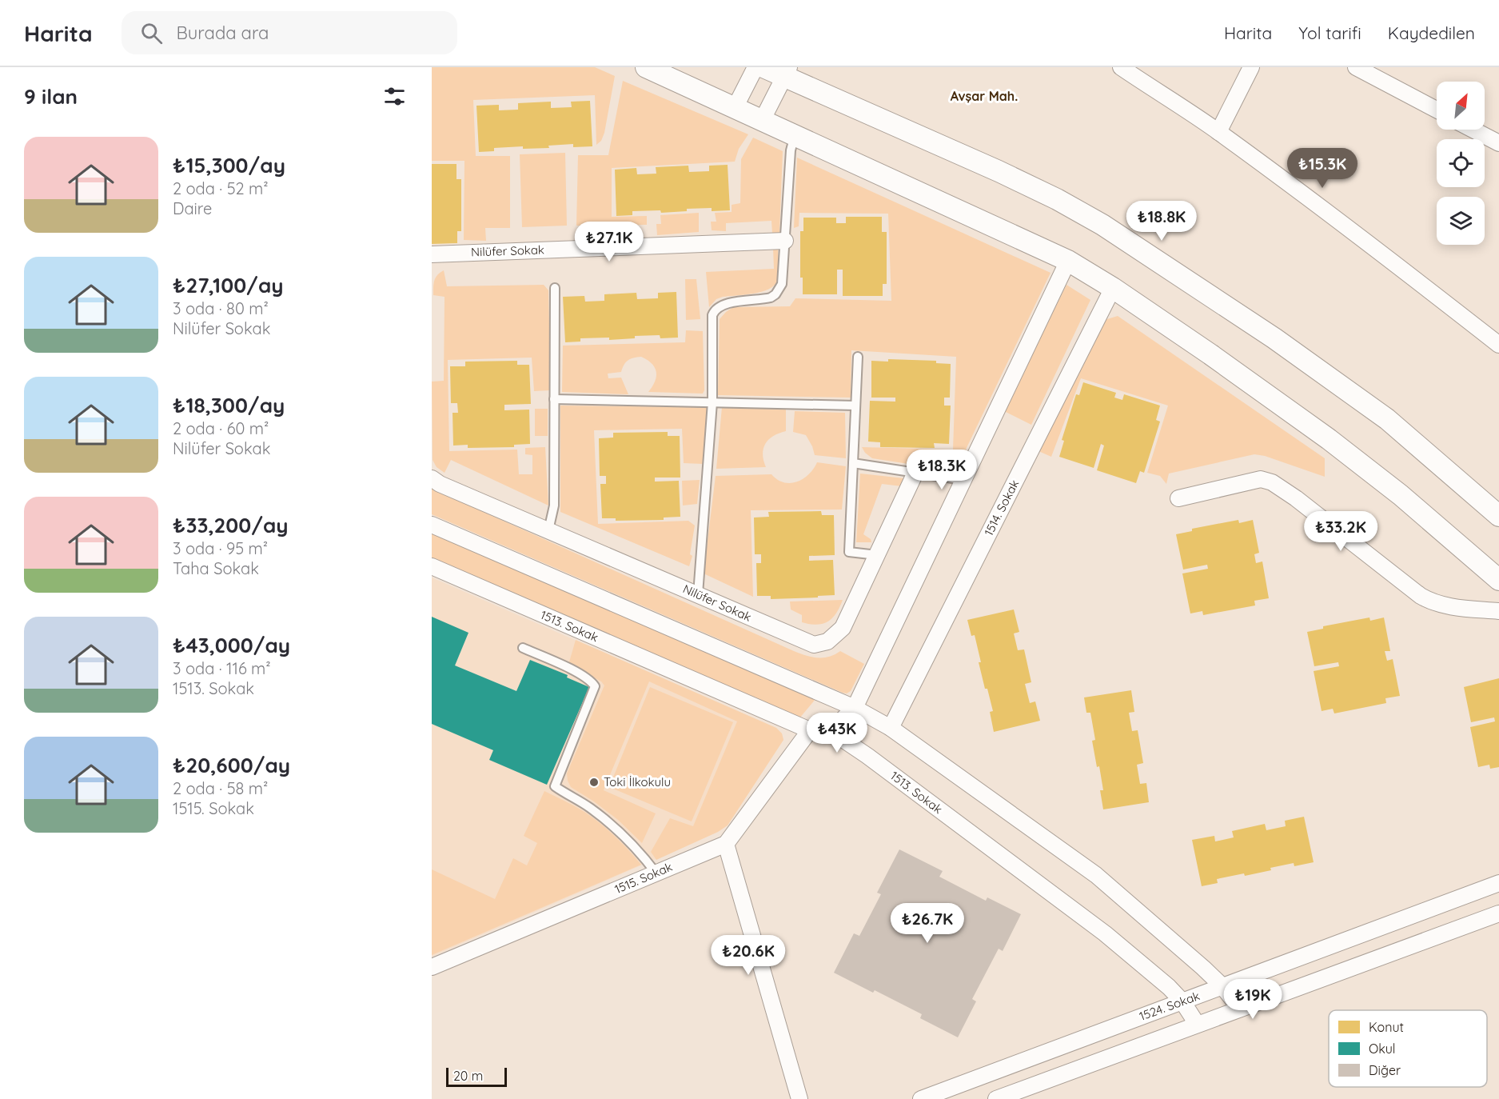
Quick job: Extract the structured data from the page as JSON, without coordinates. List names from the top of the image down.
{
  "streets": {
    "street": [
      "Nilüfer Sokak",
      "1514. Sokak",
      "1513. Sokak",
      "1515. Sokak",
      "1524. Sokak"
    ]
  },
  "crossings": [
    ["1513. Sokak", "1524. Sokak"]
  ],
  "districts": ["Avşar Mah."],
  "places": ["Toki İlkokulu"],
  "legend": ["Konut", "Okul", "Diğer"],
  "scale_bar": "20 m",
  "north": "top right",
  "page": {
    "header": "Harita",
    "search": "Burada ara",
    "nav": ["Harita", "Yol tarifi", "Kaydedilen"],
    "heading": "9 ilan",
    "list": [
      {
        "name": "₺15,300/ay",
        "note": "2 oda · 52 m² · Daire"
      },
      {
        "name": "₺27,100/ay",
        "note": "3 oda · 80 m² · Nilüfer Sokak"
      },
      {
        "name": "₺18,300/ay",
        "note": "2 oda · 60 m² · Nilüfer Sokak"
      },
      {
        "name": "₺33,200/ay",
        "note": "3 oda · 95 m² · Taha Sokak"
      },
      {
        "name": "₺43,000/ay",
        "note": "3 oda · 116 m² · 1513. Sokak"
      },
      {
        "name": "₺20,600/ay",
        "note": "2 oda · 58 m² · 1515. Sokak"
      }
    ],
    "price": [
      "₺15.3K",
      "₺18.8K",
      "₺27.1K",
      "₺18.3K",
      "₺33.2K",
      "₺43K",
      "₺26.7K",
      "₺20.6K",
      "₺19K"
    ],
    "scale": "20 m"
  }
}
